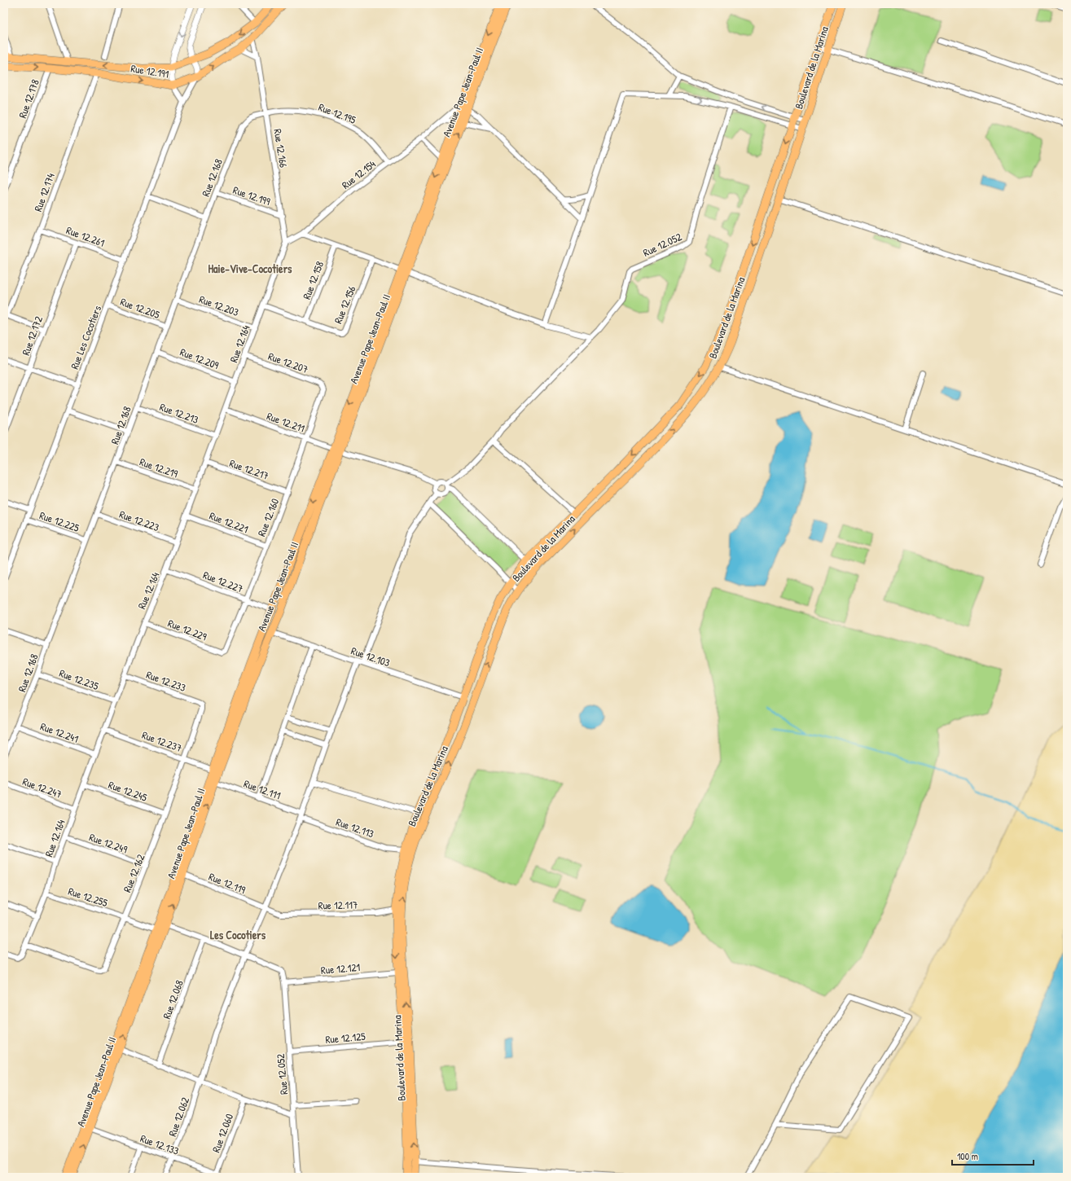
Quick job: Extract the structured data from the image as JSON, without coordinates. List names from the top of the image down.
{
  "streets": {
    "main road": ["Boulevard de la Marina", "Rue 12.191", "Avenue Pape Jean-Paul II"],
    "street": [
      "Rue 12.178",
      "Rue 12.195",
      "Rue 12.166",
      "Rue 12.154",
      "Rue 12.168",
      "Rue 12.174",
      "Rue 12.199",
      "Rue 12.261",
      "Rue 12.052",
      "Rue 12.158",
      "Rue 12.156",
      "Rue 12.203",
      "Rue 12.205",
      "Rue 12.172",
      "Rue Les Cocotiers",
      "Rue 12.164",
      "Rue 12.209",
      "Rue 12.207",
      "Rue 12.213",
      "Rue 12.211",
      "Rue 12.219",
      "Rue 12.217",
      "Rue 12.160",
      "Rue 12.223",
      "Rue 12.225",
      "Rue 12.221",
      "Rue 12.227",
      "Rue 12.229",
      "Rue 12.103",
      "Rue 12.235",
      "Rue 12.233",
      "Rue 12.241",
      "Rue 12.237",
      "Rue 12.247",
      "Rue 12.111",
      "Rue 12.245",
      "Rue 12.113",
      "Rue 12.249",
      "Rue 12.162",
      "Rue 12.119",
      "Rue 12.255",
      "Rue 12.117",
      "Rue 12.121",
      "Rue 12.068",
      "Rue 12.125",
      "Rue 12.062",
      "Rue 12.060",
      "Rue 12.133"
    ]
  },
  "crossings": [
    ["Boulevard de la Marina", "Rue 12.103"],
    ["Boulevard de la Marina", "Rue 12.113"],
    ["Boulevard de la Marina", "Rue 12.117"],
    ["Boulevard de la Marina", "Rue 12.121"],
    ["Boulevard de la Marina", "Rue 12.125"],
    ["Rue 12.191", "Rue 12.178"],
    ["Rue 12.191", "Rue 12.166"],
    ["Rue 12.191", "Rue 12.174"],
    ["Rue 12.191", "Rue Les Cocotiers"],
    ["Avenue Pape Jean-Paul II", "Rue 12.154"],
    ["Avenue Pape Jean-Paul II", "Rue 12.211"],
    ["Avenue Pape Jean-Paul II", "Rue 12.227"],
    ["Avenue Pape Jean-Paul II", "Rue 12.103"],
    ["Avenue Pape Jean-Paul II", "Rue 12.237"],
    ["Avenue Pape Jean-Paul II", "Rue 12.111"],
    ["Avenue Pape Jean-Paul II", "Rue 12.119"],
    ["Avenue Pape Jean-Paul II", "Rue 12.255"],
    ["Avenue Pape Jean-Paul II", "Rue 12.133"],
    ["Rue 12.195", "Rue 12.166"],
    ["Rue 12.195", "Rue 12.154"],
    ["Rue 12.195", "Rue 12.168"],
    ["Rue 12.166", "Rue 12.154"],
    ["Rue 12.166", "Rue 12.168"],
    ["Rue 12.166", "Rue 12.199"],
    ["Rue 12.166", "Rue 12.164"],
    ["Rue 12.154", "Rue 12.164"],
    ["Rue 12.168", "Rue 12.199"],
    ["Rue 12.168", "Rue 12.203"],
    ["Rue 12.168", "Rue 12.205"],
    ["Rue 12.168", "Rue 12.209"],
    ["Rue 12.168", "Rue 12.213"],
    ["Rue 12.168", "Rue 12.219"],
    ["Rue 12.168", "Rue 12.223"],
    ["Rue 12.168", "Rue 12.225"],
    ["Rue 12.168", "Rue 12.235"],
    ["Rue 12.168", "Rue 12.241"],
    ["Rue 12.174", "Rue 12.261"],
    ["Rue 12.261", "Rue 12.172"],
    ["Rue 12.261", "Rue Les Cocotiers"],
    ["Rue 12.052", "Rue 12.211"],
    ["Rue 12.052", "Rue 12.255"],
    ["Rue 12.052", "Rue 12.121"],
    ["Rue 12.052", "Rue 12.125"],
    ["Rue 12.052", "Rue 12.062"],
    ["Rue 12.158", "Rue 12.156"],
    ["Rue 12.156", "Rue 12.164"],
    ["Rue 12.203", "Rue 12.164"],
    ["Rue 12.205", "Rue Les Cocotiers"],
    ["Rue Les Cocotiers", "Rue 12.225"],
    ["Rue 12.164", "Rue 12.209"],
    ["Rue 12.164", "Rue 12.207"],
    ["Rue 12.164", "Rue 12.213"],
    ["Rue 12.164", "Rue 12.211"],
    ["Rue 12.164", "Rue 12.219"],
    ["Rue 12.164", "Rue 12.217"],
    ["Rue 12.164", "Rue 12.223"],
    ["Rue 12.164", "Rue 12.221"],
    ["Rue 12.164", "Rue 12.227"],
    ["Rue 12.164", "Rue 12.229"],
    ["Rue 12.164", "Rue 12.235"],
    ["Rue 12.164", "Rue 12.233"],
    ["Rue 12.164", "Rue 12.241"],
    ["Rue 12.164", "Rue 12.237"],
    ["Rue 12.164", "Rue 12.247"],
    ["Rue 12.164", "Rue 12.245"],
    ["Rue 12.164", "Rue 12.249"],
    ["Rue 12.164", "Rue 12.162"],
    ["Rue 12.164", "Rue 12.255"],
    ["Rue 12.207", "Rue 12.160"],
    ["Rue 12.211", "Rue 12.160"],
    ["Rue 12.211", "Rue 12.062"],
    ["Rue 12.217", "Rue 12.160"],
    ["Rue 12.160", "Rue 12.221"],
    ["Rue 12.160", "Rue 12.227"],
    ["Rue 12.160", "Rue 12.229"],
    ["Rue 12.103", "Rue 12.062"],
    ["Rue 12.233", "Rue 12.162"],
    ["Rue 12.237", "Rue 12.162"],
    ["Rue 12.111", "Rue 12.113"],
    ["Rue 12.111", "Rue 12.062"],
    ["Rue 12.245", "Rue 12.162"],
    ["Rue 12.113", "Rue 12.062"],
    ["Rue 12.249", "Rue 12.162"],
    ["Rue 12.162", "Rue 12.255"],
    ["Rue 12.119", "Rue 12.117"],
    ["Rue 12.119", "Rue 12.062"],
    ["Rue 12.255", "Rue 12.068"],
    ["Rue 12.255", "Rue 12.062"],
    ["Rue 12.062", "Rue 12.133"],
    ["Rue 12.060", "Rue 12.133"]
  ],
  "districts": ["Haie-Vive-Cocotiers", "Les Cocotiers"],
  "scale_bar": "100 m"
}
